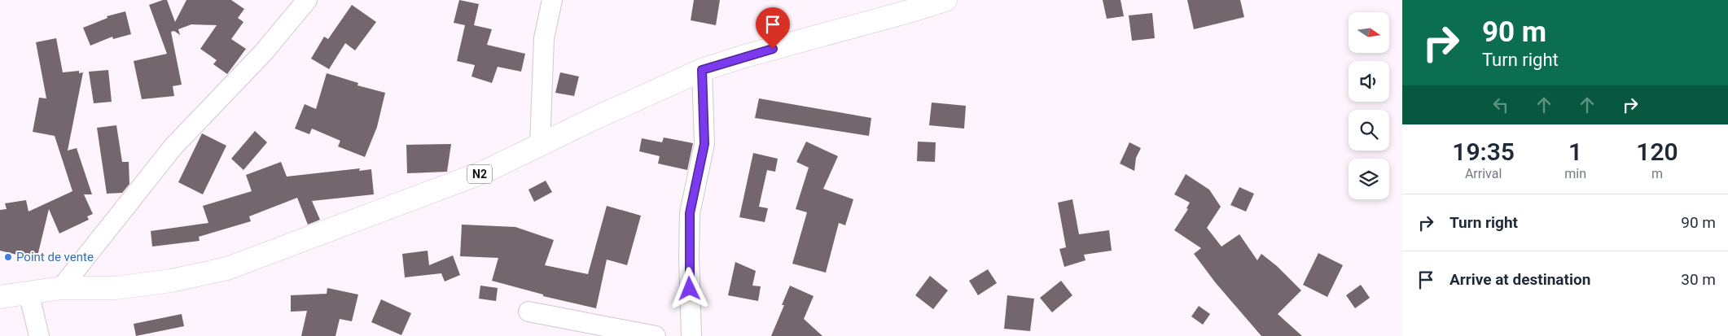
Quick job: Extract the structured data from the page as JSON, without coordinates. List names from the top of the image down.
{
  "streets": {
    "highway": ["N2"]
  },
  "places": ["Point de vente"],
  "north": "right",
  "page": {
    "turn": ["90 m", "Turn right"],
    "eta": [
      "19:35",
      "Arrival",
      "1",
      "min",
      "120",
      "m"
    ],
    "list": [
      {
        "name": "Turn right",
        "value": "90 m"
      },
      {
        "name": "Arrive at destination",
        "value": "30 m"
      }
    ]
  }
}
